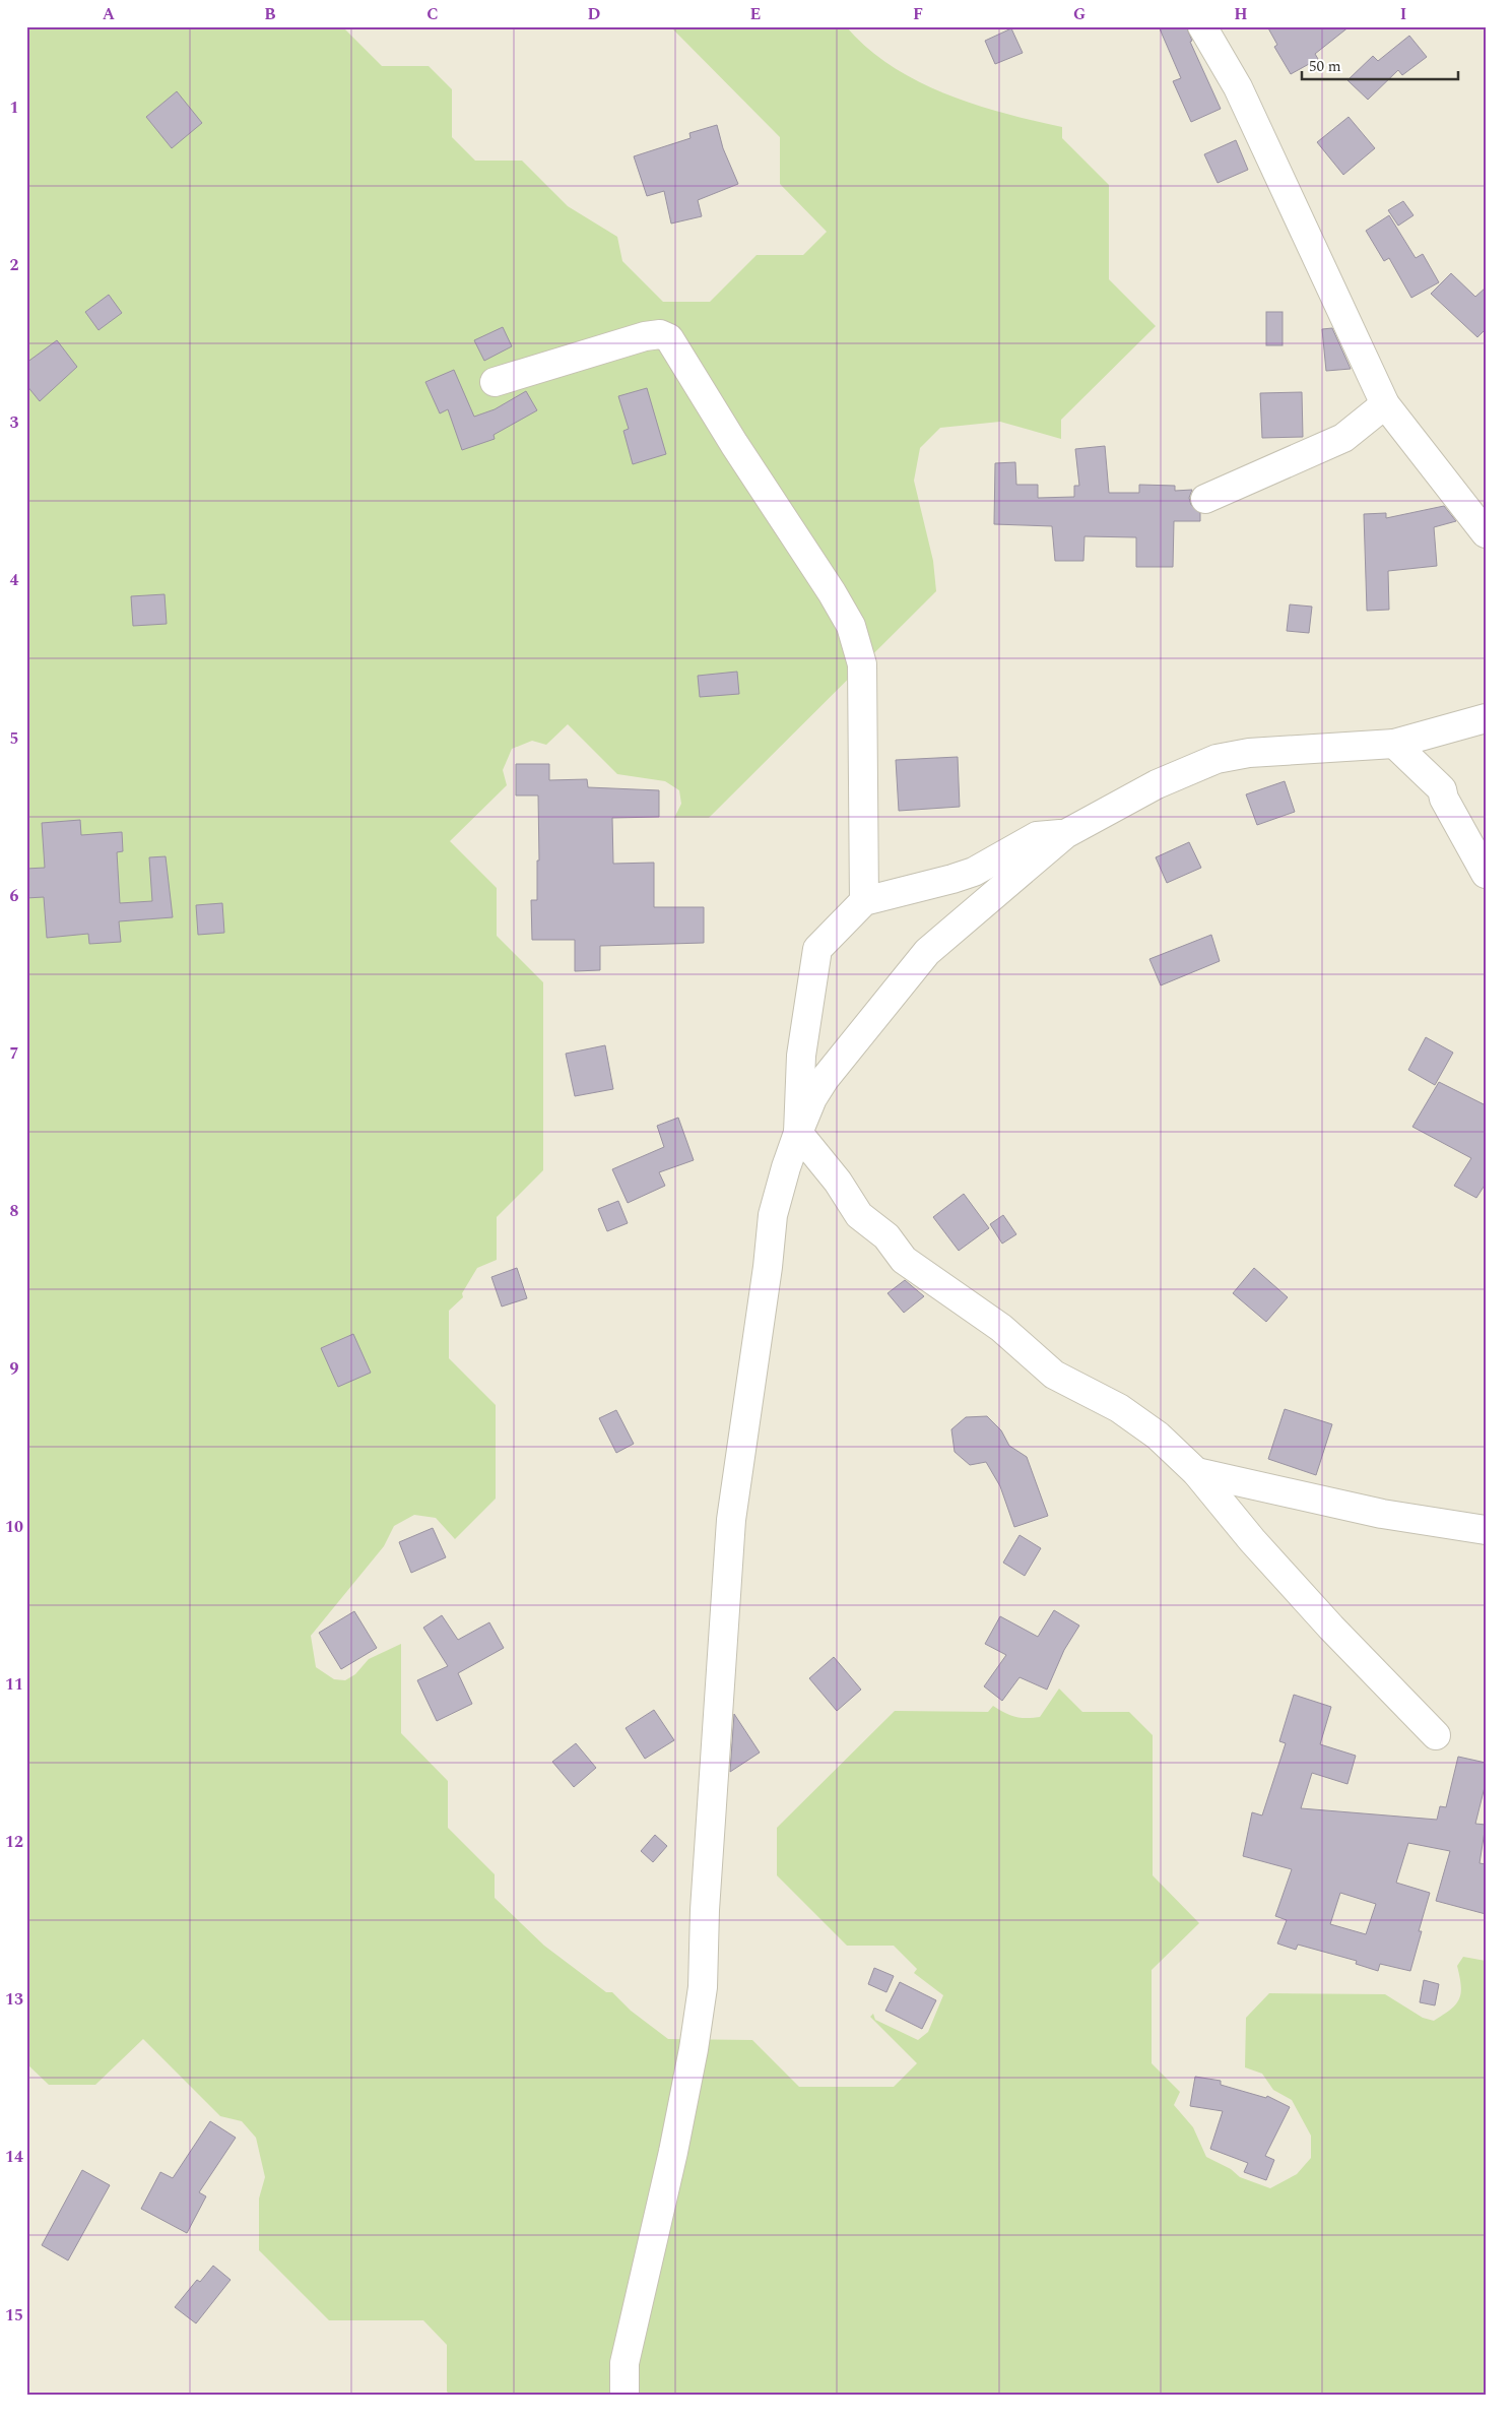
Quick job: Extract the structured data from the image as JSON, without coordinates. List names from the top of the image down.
{
  "scale_bar": "50 m",
  "grid": {
    "columns": [
      "A",
      "B",
      "C",
      "D",
      "E",
      "F",
      "G",
      "H",
      "I"
    ],
    "rows": [
      "1",
      "2",
      "3",
      "4",
      "5",
      "6",
      "7",
      "8",
      "9",
      "10",
      "11",
      "12",
      "13",
      "14",
      "15"
    ]
  }
}
